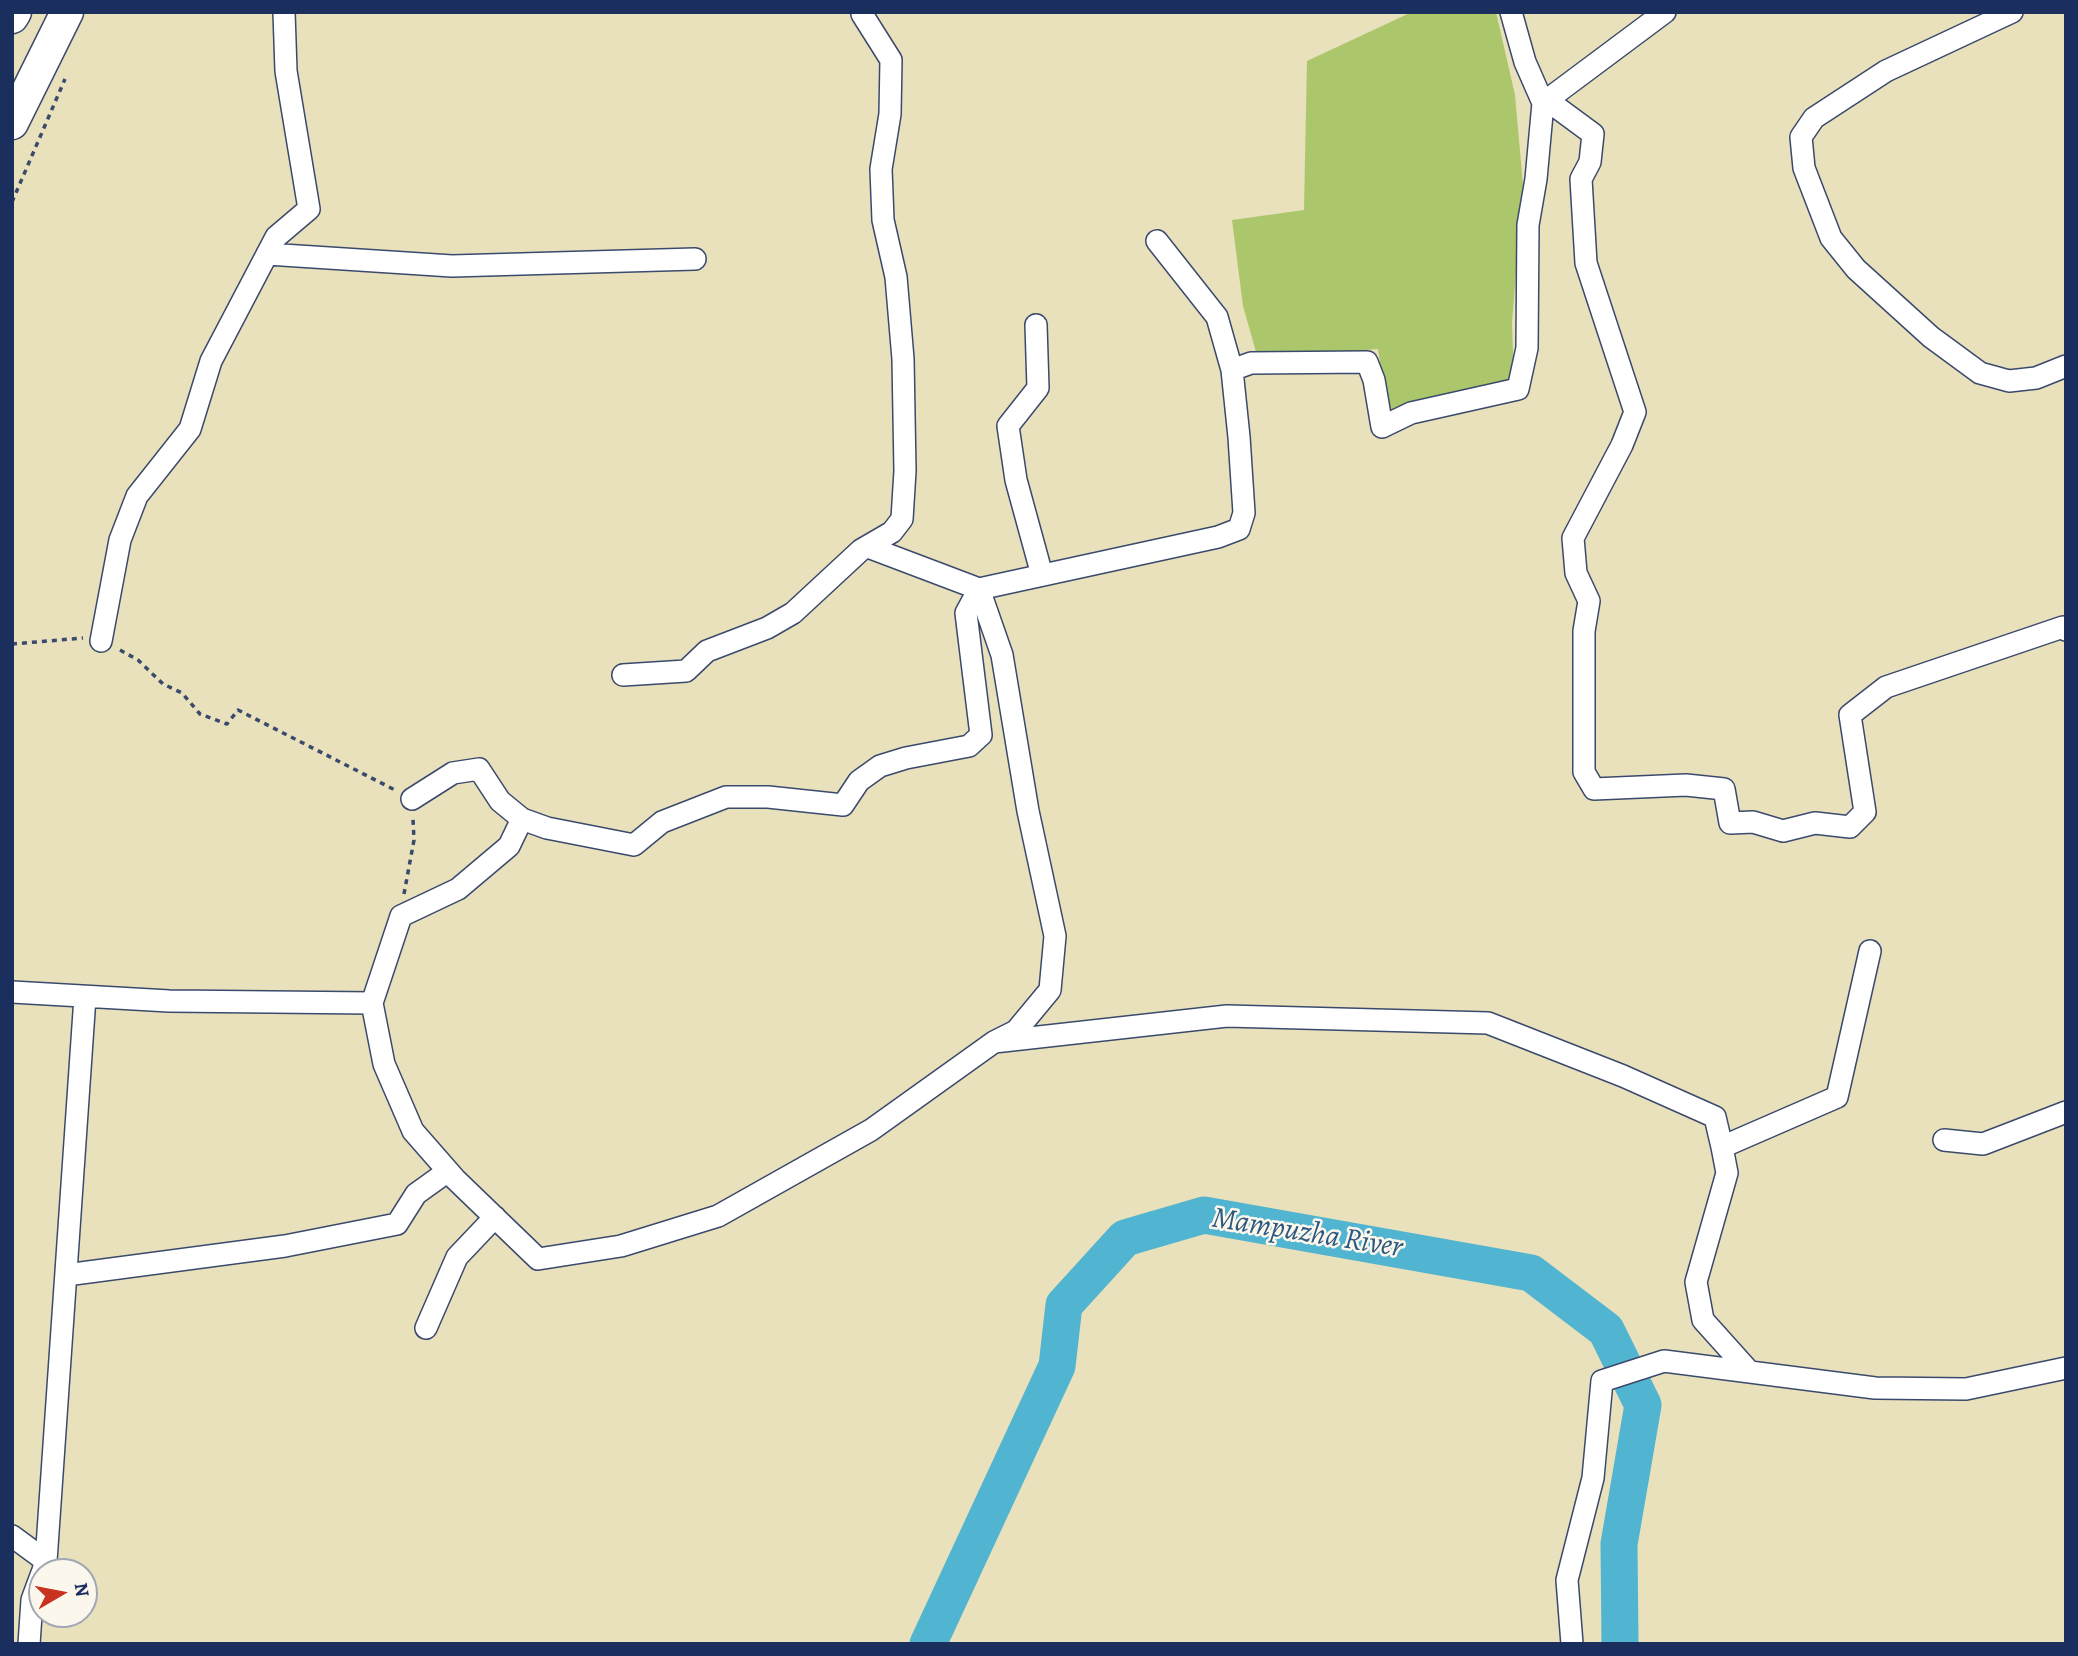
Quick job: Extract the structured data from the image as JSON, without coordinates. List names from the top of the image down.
{
  "water": ["Mampuzha River"],
  "north": "right"
}
